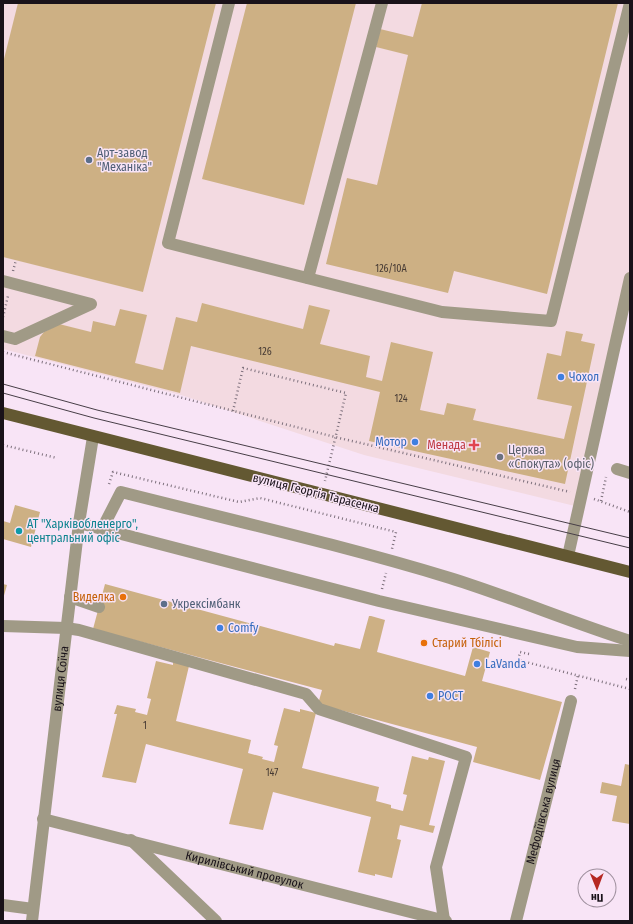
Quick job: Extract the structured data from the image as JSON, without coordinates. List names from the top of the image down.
{
  "streets": {
    "main road": ["вулиця Георгія Тарасенка"],
    "street": ["вулиця Соїча", "Мефодіївська вулиця", "Кирилівський провулок"]
  },
  "crossings": [
    ["вулиця Георгія Тарасенка", "вулиця Соїча"],
    ["вулиця Соїча", "Кирилівський провулок"]
  ],
  "places": {
    "other": [
      "Арт-завод \"Механіка\"",
      "Чохол",
      "Мотор",
      "Церква «Спокута» (офіс)",
      "АТ \"Харківобленерго\", центральний офіс",
      "Виделка",
      "Укрексімбанк",
      "Comfy",
      "Старий Тбілісі",
      "LaVanda",
      "РОСТ"
    ],
    "health": ["Менада"]
  },
  "house_numbers": [
    "126/10A",
    "126",
    "124",
    "1",
    "147"
  ],
  "north": "bottom"
}
